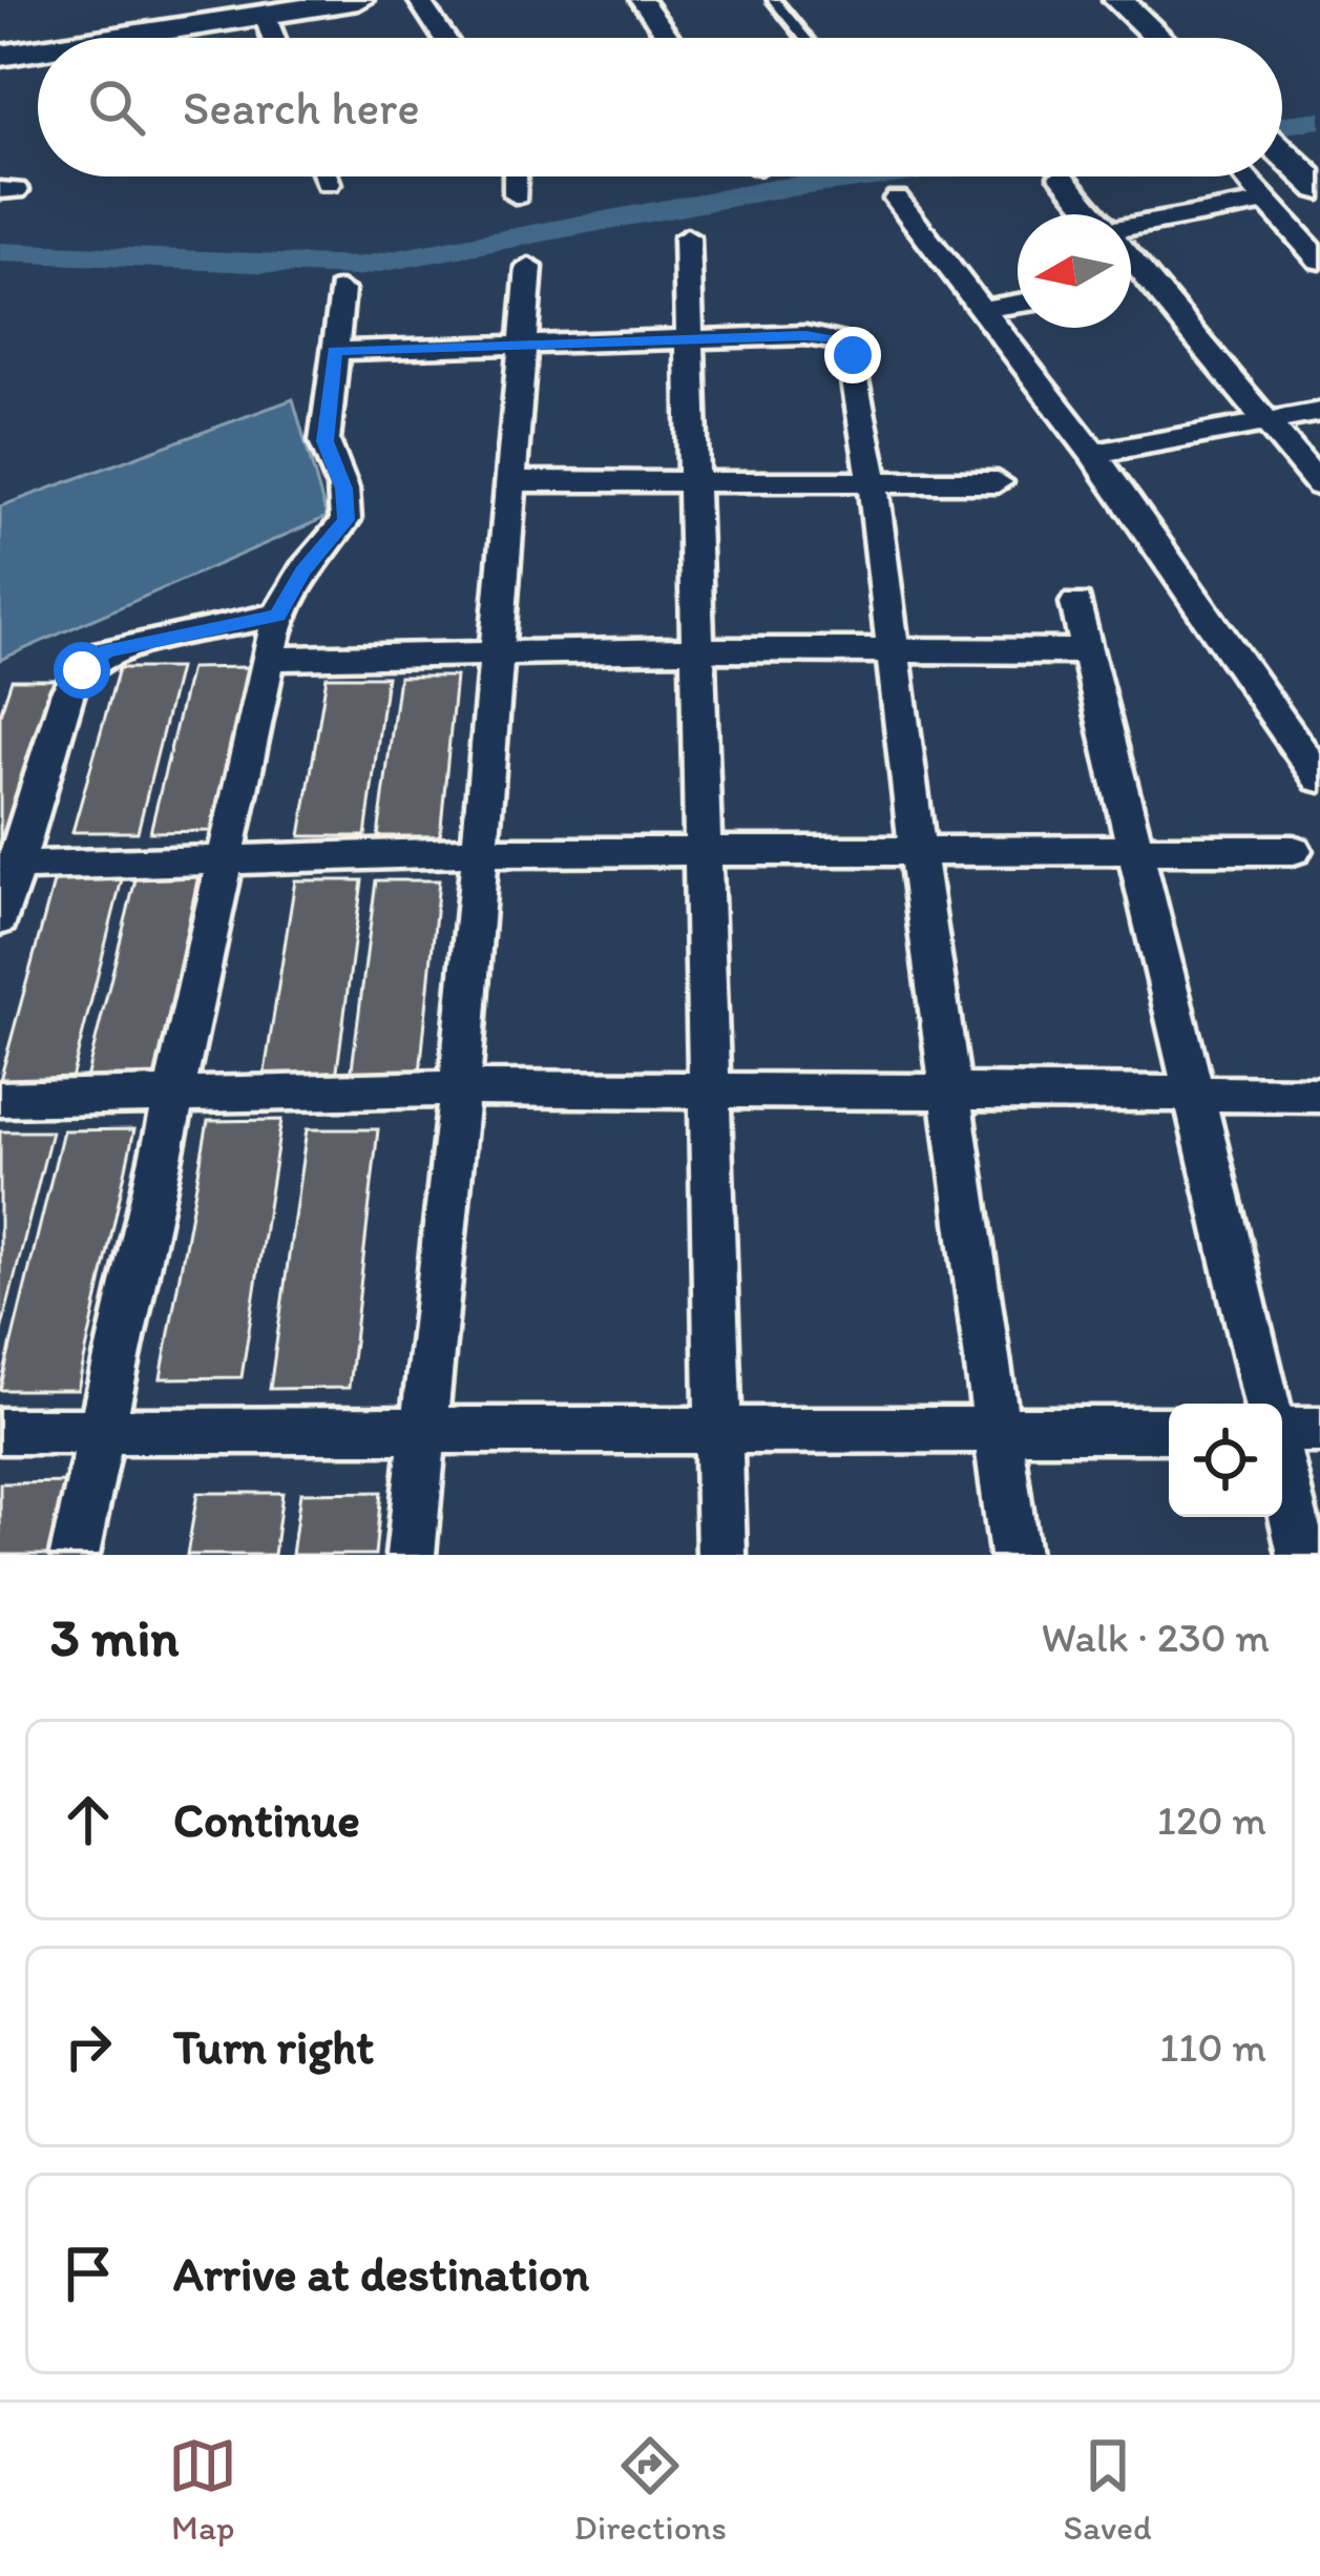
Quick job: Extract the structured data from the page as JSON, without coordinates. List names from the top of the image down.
{
  "north": "left",
  "page": {
    "search": "Search here",
    "heading": ["3 min", "Walk · 230 m"],
    "list": [
      ["Continue", "120 m"],
      ["Turn right", "110 m"],
      "Arrive at destination"
    ],
    "nav": ["Map", "Directions", "Saved"]
  }
}
